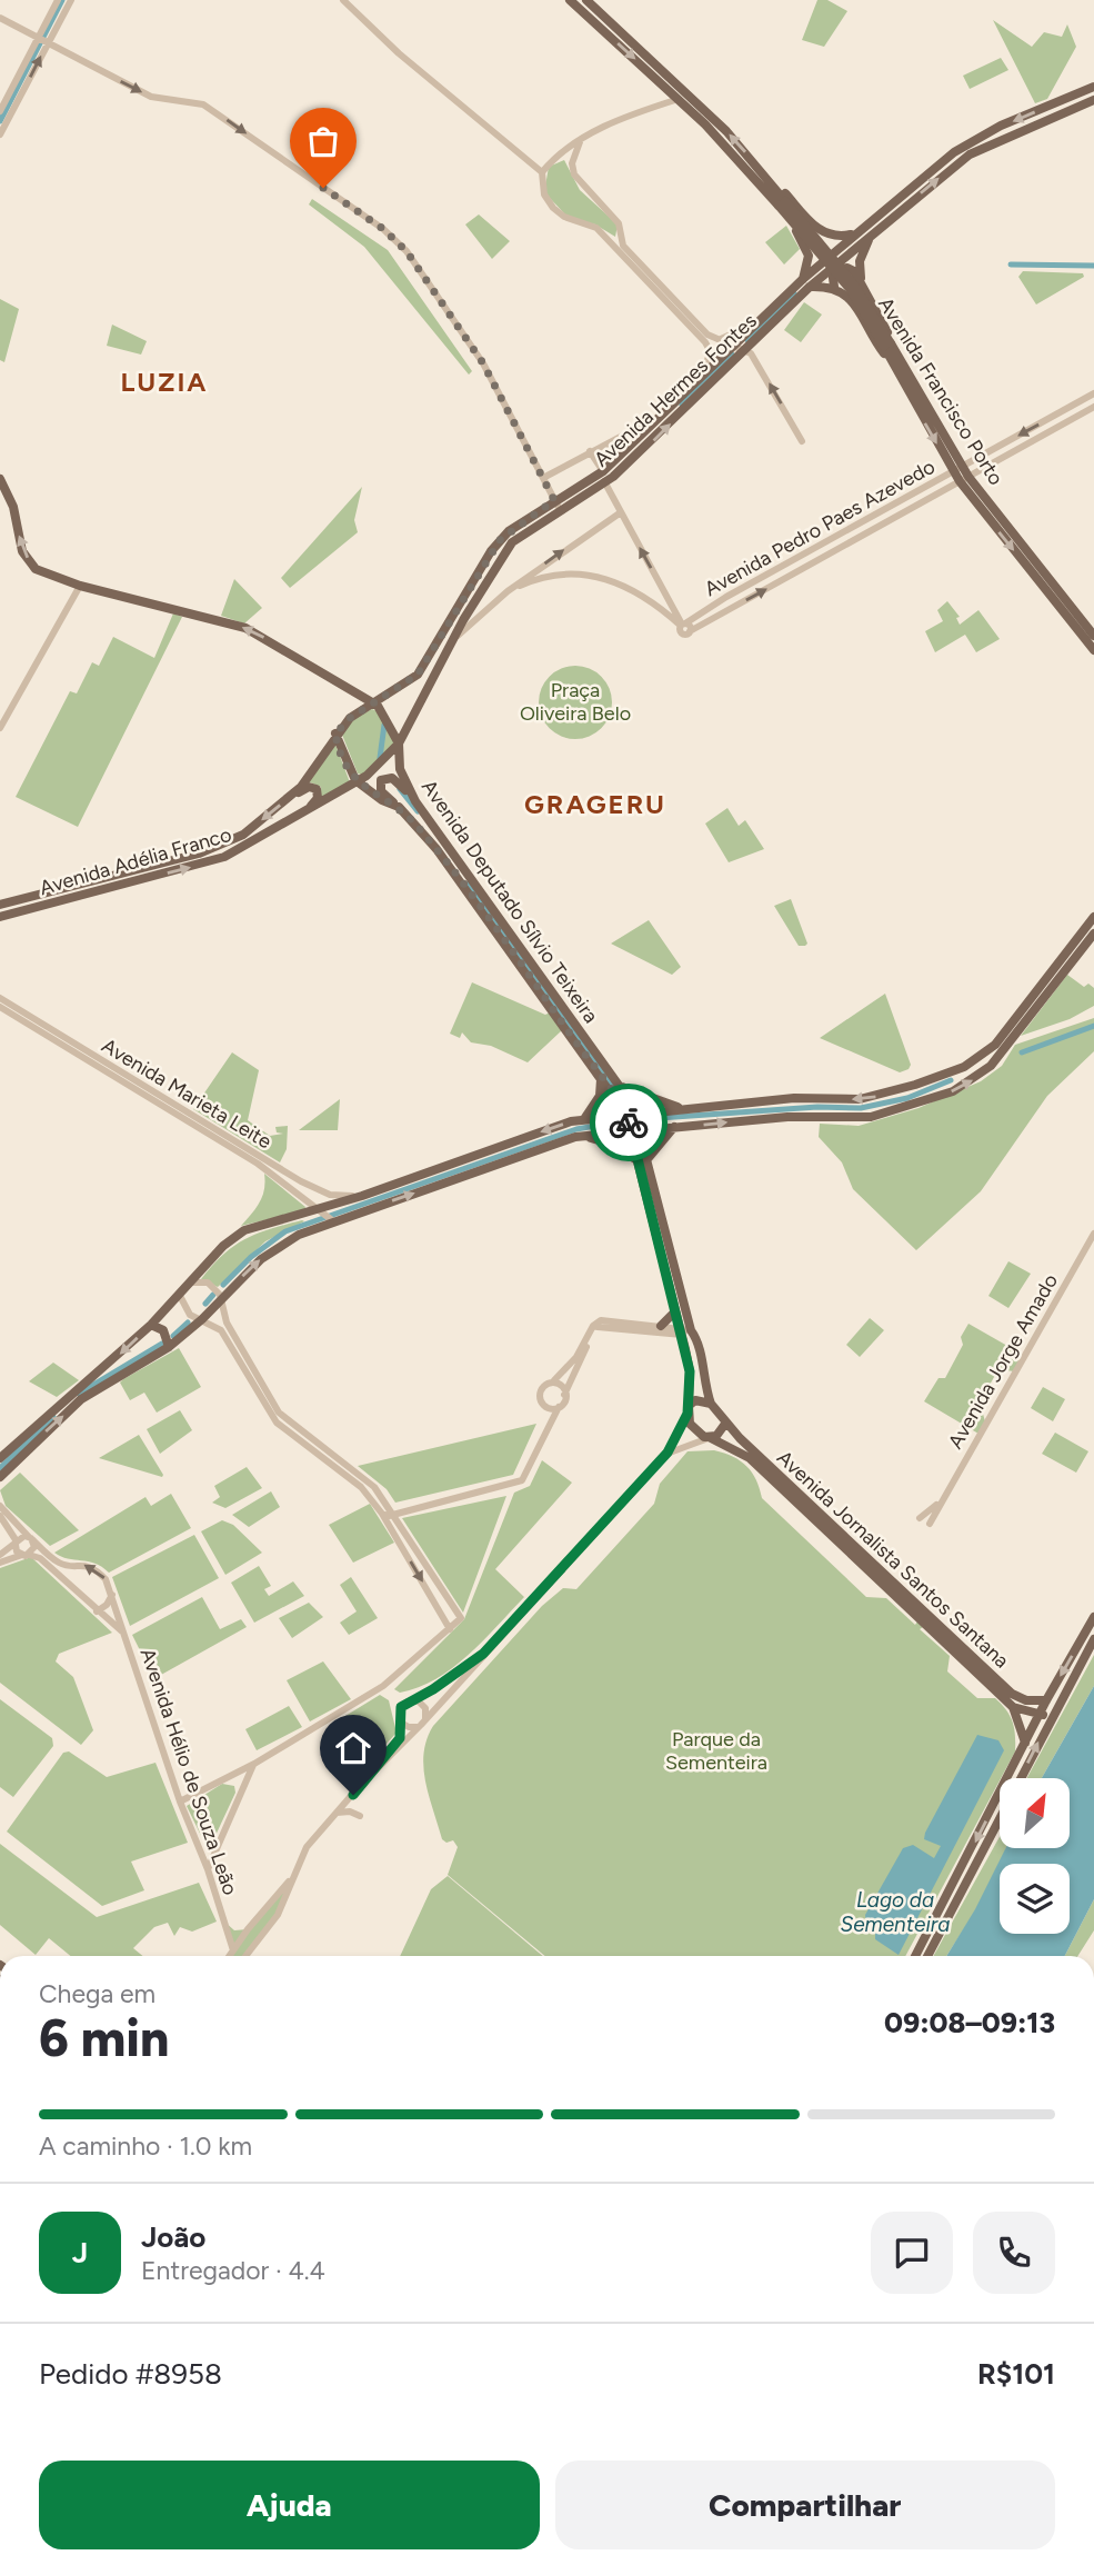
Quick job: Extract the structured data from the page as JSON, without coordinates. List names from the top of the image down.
{
  "streets": {
    "main road": [
      "Avenida Hermes Fontes",
      "Avenida Francisco Porto",
      "Avenida Adélia Franco",
      "Avenida Deputado Sílvio Teixeira",
      "Avenida Jornalista Santos Santana"
    ],
    "street": [
      "Avenida Pedro Paes Azevedo",
      "Avenida Marieta Leite",
      "Avenida Jorge Amado",
      "Avenida Hélio de Souza Leão"
    ]
  },
  "crossings": [
    ["Avenida Hermes Fontes", "Avenida Adélia Franco"],
    ["Avenida Hermes Fontes", "Avenida Deputado Sílvio Teixeira"],
    ["Avenida Francisco Porto", "Avenida Pedro Paes Azevedo"],
    ["Avenida Adélia Franco", "Avenida Deputado Sílvio Teixeira"]
  ],
  "districts": ["LUZIA", "GRAGERU"],
  "water": ["Lago da Sementeira"],
  "parks": ["Praça Oliveira Belo", "Parque da Sementeira"],
  "north": "top right",
  "page": {
    "heading": ["6 min", "Chega em", "09:08–09:13"],
    "panel": [
      "João",
      "Entregador · 4.4",
      "Pedido #8958",
      "R$101"
    ],
    "bar": "A caminho · 1.0 km",
    "round": "J",
    "buttons": ["Ajuda", "Compartilhar"]
  }
}
